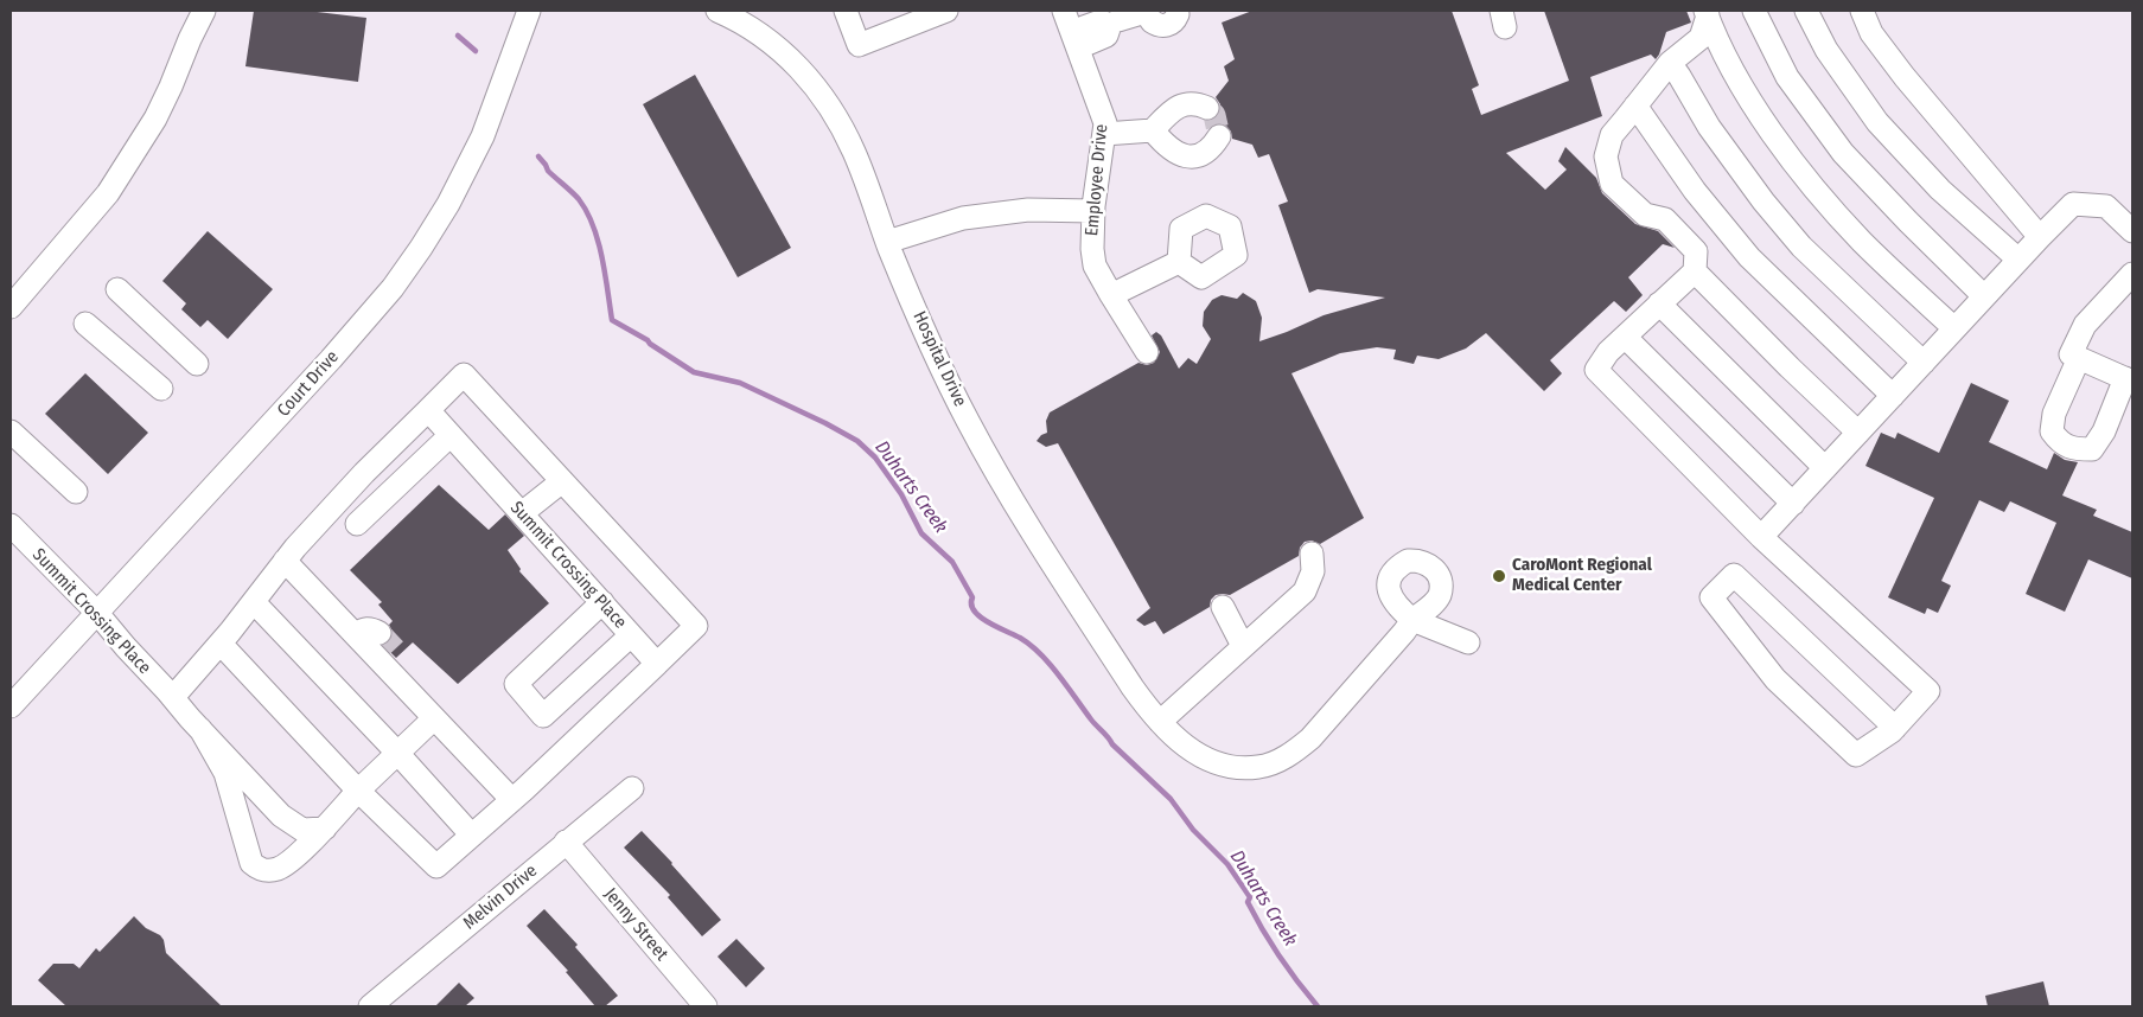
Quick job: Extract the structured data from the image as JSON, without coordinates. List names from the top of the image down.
{
  "streets": {
    "street": [
      "Employee Drive",
      "Hospital Drive",
      "Court Drive",
      "Summit Crossing Place",
      "Melvin Drive",
      "Jenny Street"
    ]
  },
  "crossings": [
    ["Court Drive", "Summit Crossing Place"],
    ["Melvin Drive", "Jenny Street"]
  ],
  "water": ["Duharts Creek"],
  "places": ["CaroMont Regional Medical Center"]
}
